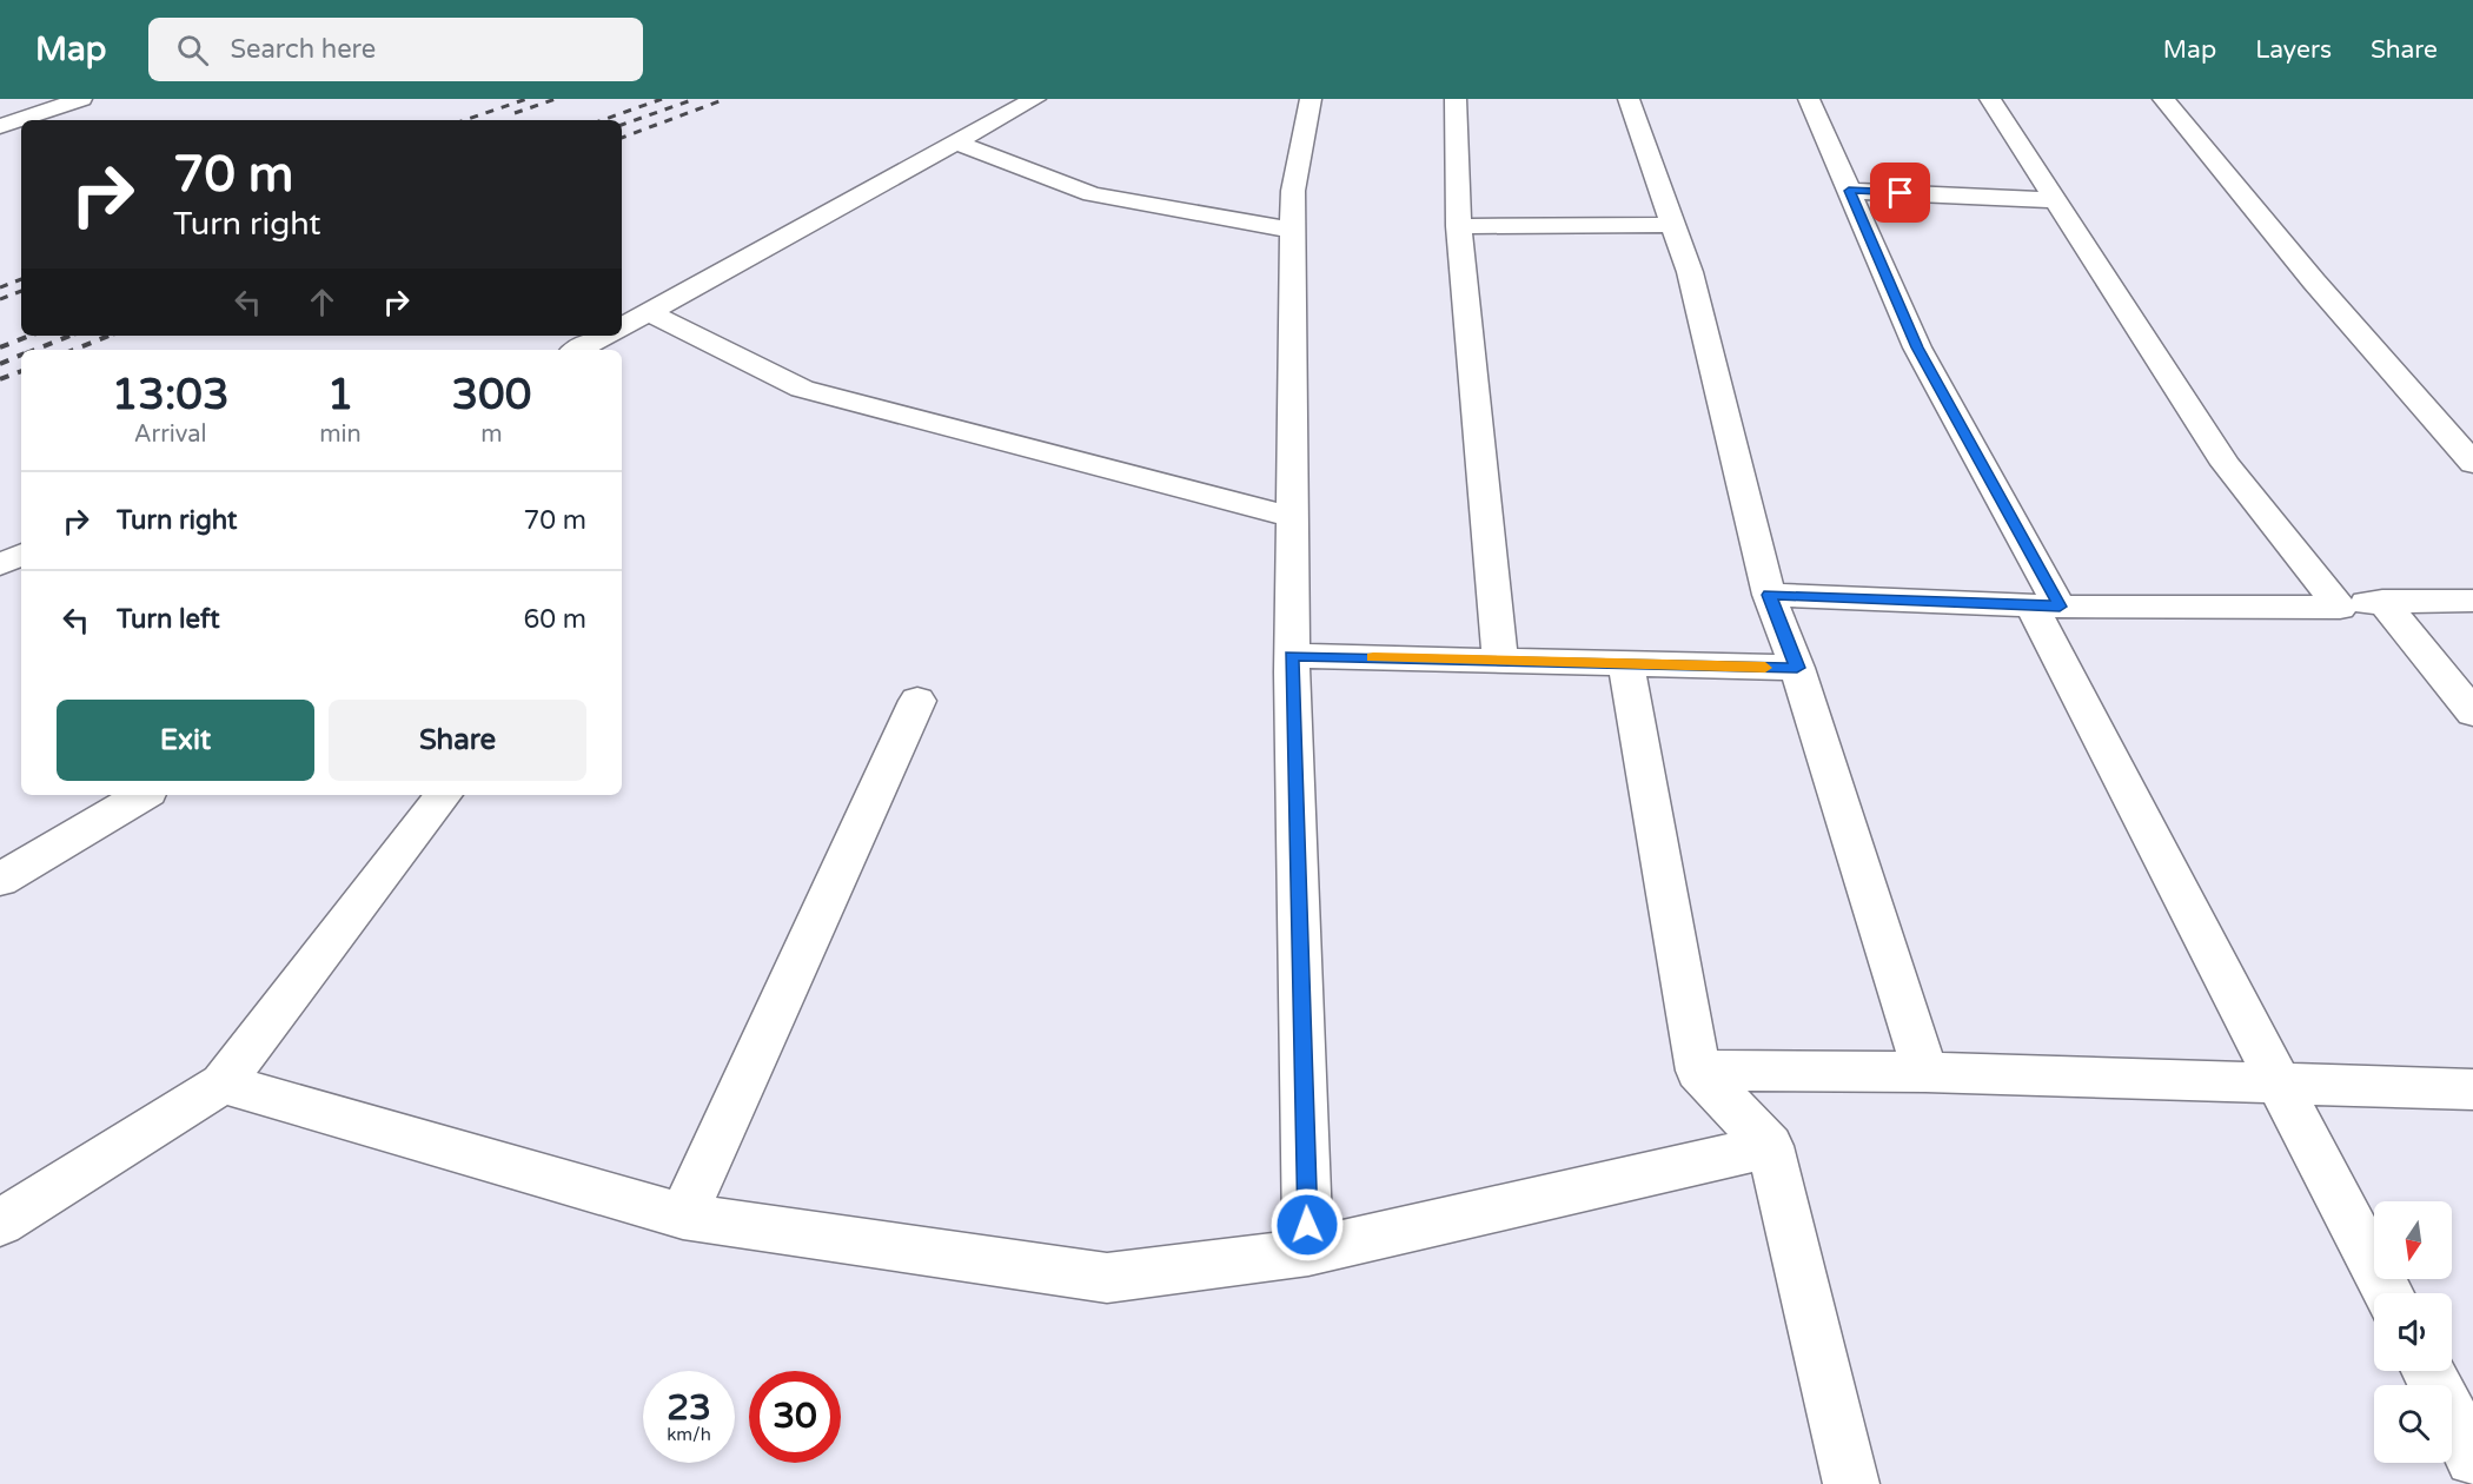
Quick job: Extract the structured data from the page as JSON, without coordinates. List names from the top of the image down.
{
  "north": "bottom",
  "page": {
    "header": "Map",
    "search": "Search here",
    "nav": ["Map", "Layers", "Share"],
    "turn": ["70 m", "Turn right"],
    "eta": [
      "13:03",
      "Arrival",
      "1",
      "min",
      "300",
      "m"
    ],
    "list": [
      {
        "name": "Turn right",
        "value": "70 m"
      },
      {
        "name": "Turn left",
        "value": "60 m"
      }
    ],
    "buttons": ["Exit", "Share"],
    "speed": "23 km/h",
    "limit": "30"
  }
}
